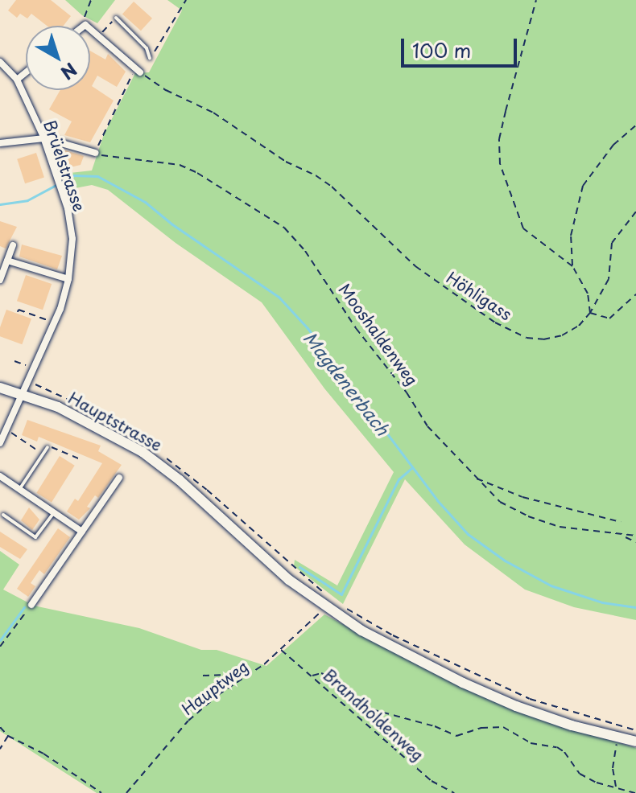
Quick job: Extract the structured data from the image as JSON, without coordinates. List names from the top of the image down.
{
  "streets": {
    "main road": ["Hauptstrasse"],
    "street": ["Brüelstrasse"],
    "path": [
      "Höhligass",
      "Mooshaldenweg",
      "Hauptweg",
      "Brandholdenweg"
    ]
  },
  "crossings": [
    ["Brüelstrasse", "Hauptstrasse"],
    ["Hauptstrasse", "Hauptweg"],
    ["Hauptweg", "Brandholdenweg"]
  ],
  "water": ["Magdenerbach"],
  "scale_bar": "100 m",
  "north": "bottom right"
}
